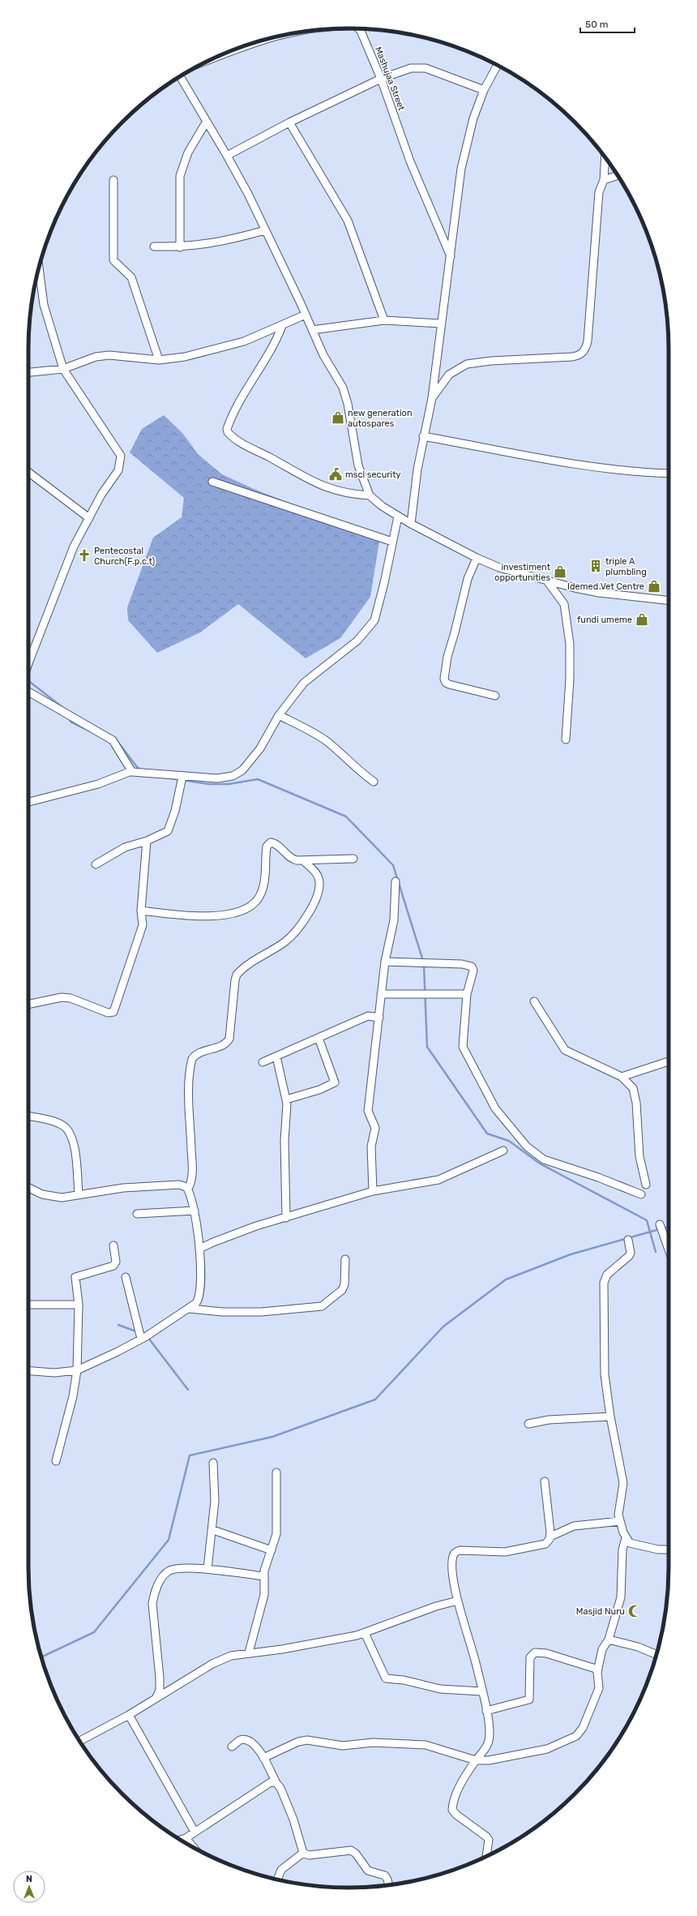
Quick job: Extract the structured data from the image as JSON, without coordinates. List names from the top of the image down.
{
  "streets": {
    "street": ["Mashujaa Street"]
  },
  "places": {
    "shop": [
      "new generation autospares",
      "investiment opportunities",
      "Idemed Vet Centre",
      "fundi umeme"
    ],
    "public building": ["mscl security"],
    "church": ["Pentecostal Church(F.p.c.t)"],
    "building": ["triple A plumbling"],
    "mosque": ["Masjid Nuru"]
  },
  "scale_bar": "50 m",
  "north": "top"
}
